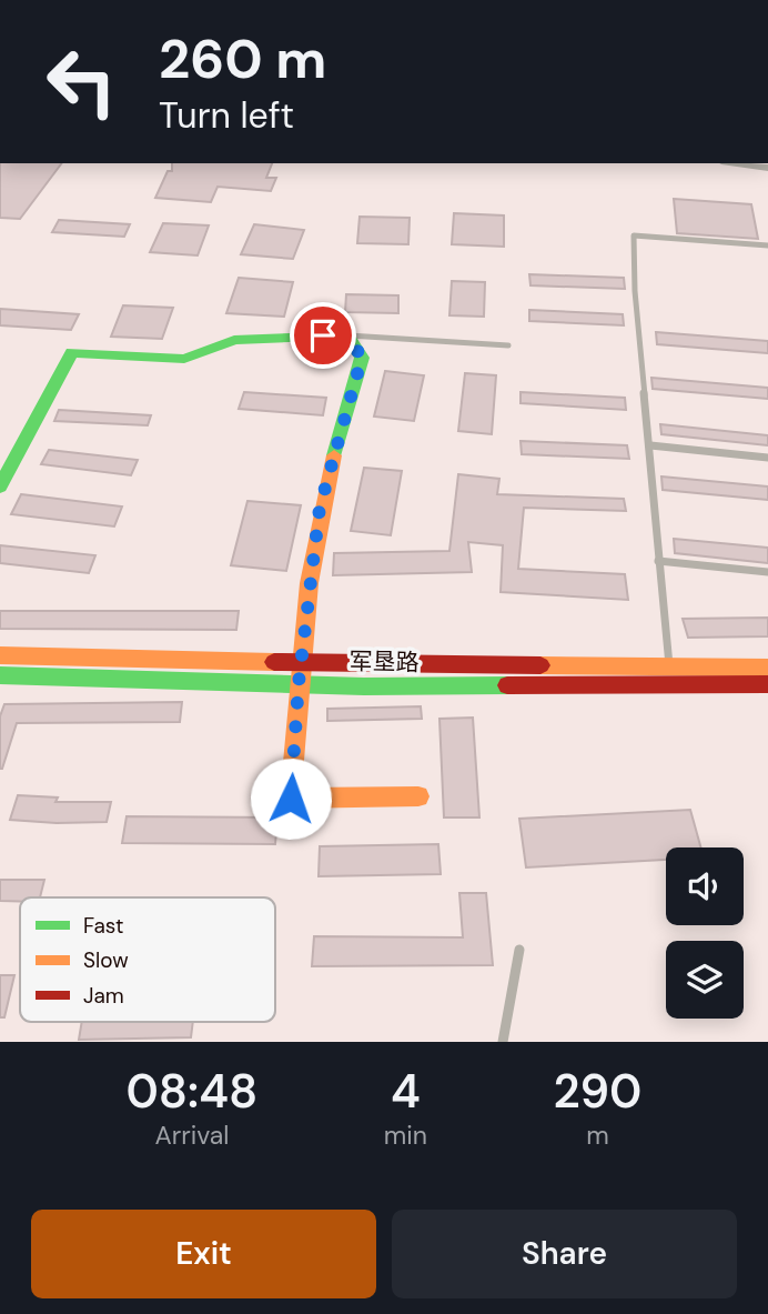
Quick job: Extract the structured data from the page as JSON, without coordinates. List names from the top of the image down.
{
  "streets": {
    "street": ["军垦路"]
  },
  "legend": ["Fast", "Slow", "Jam"],
  "page": {
    "turn": ["260 m", "Turn left"],
    "eta": [
      "08:48",
      "Arrival",
      "4",
      "min",
      "290",
      "m"
    ],
    "buttons": ["Exit", "Share"]
  }
}
